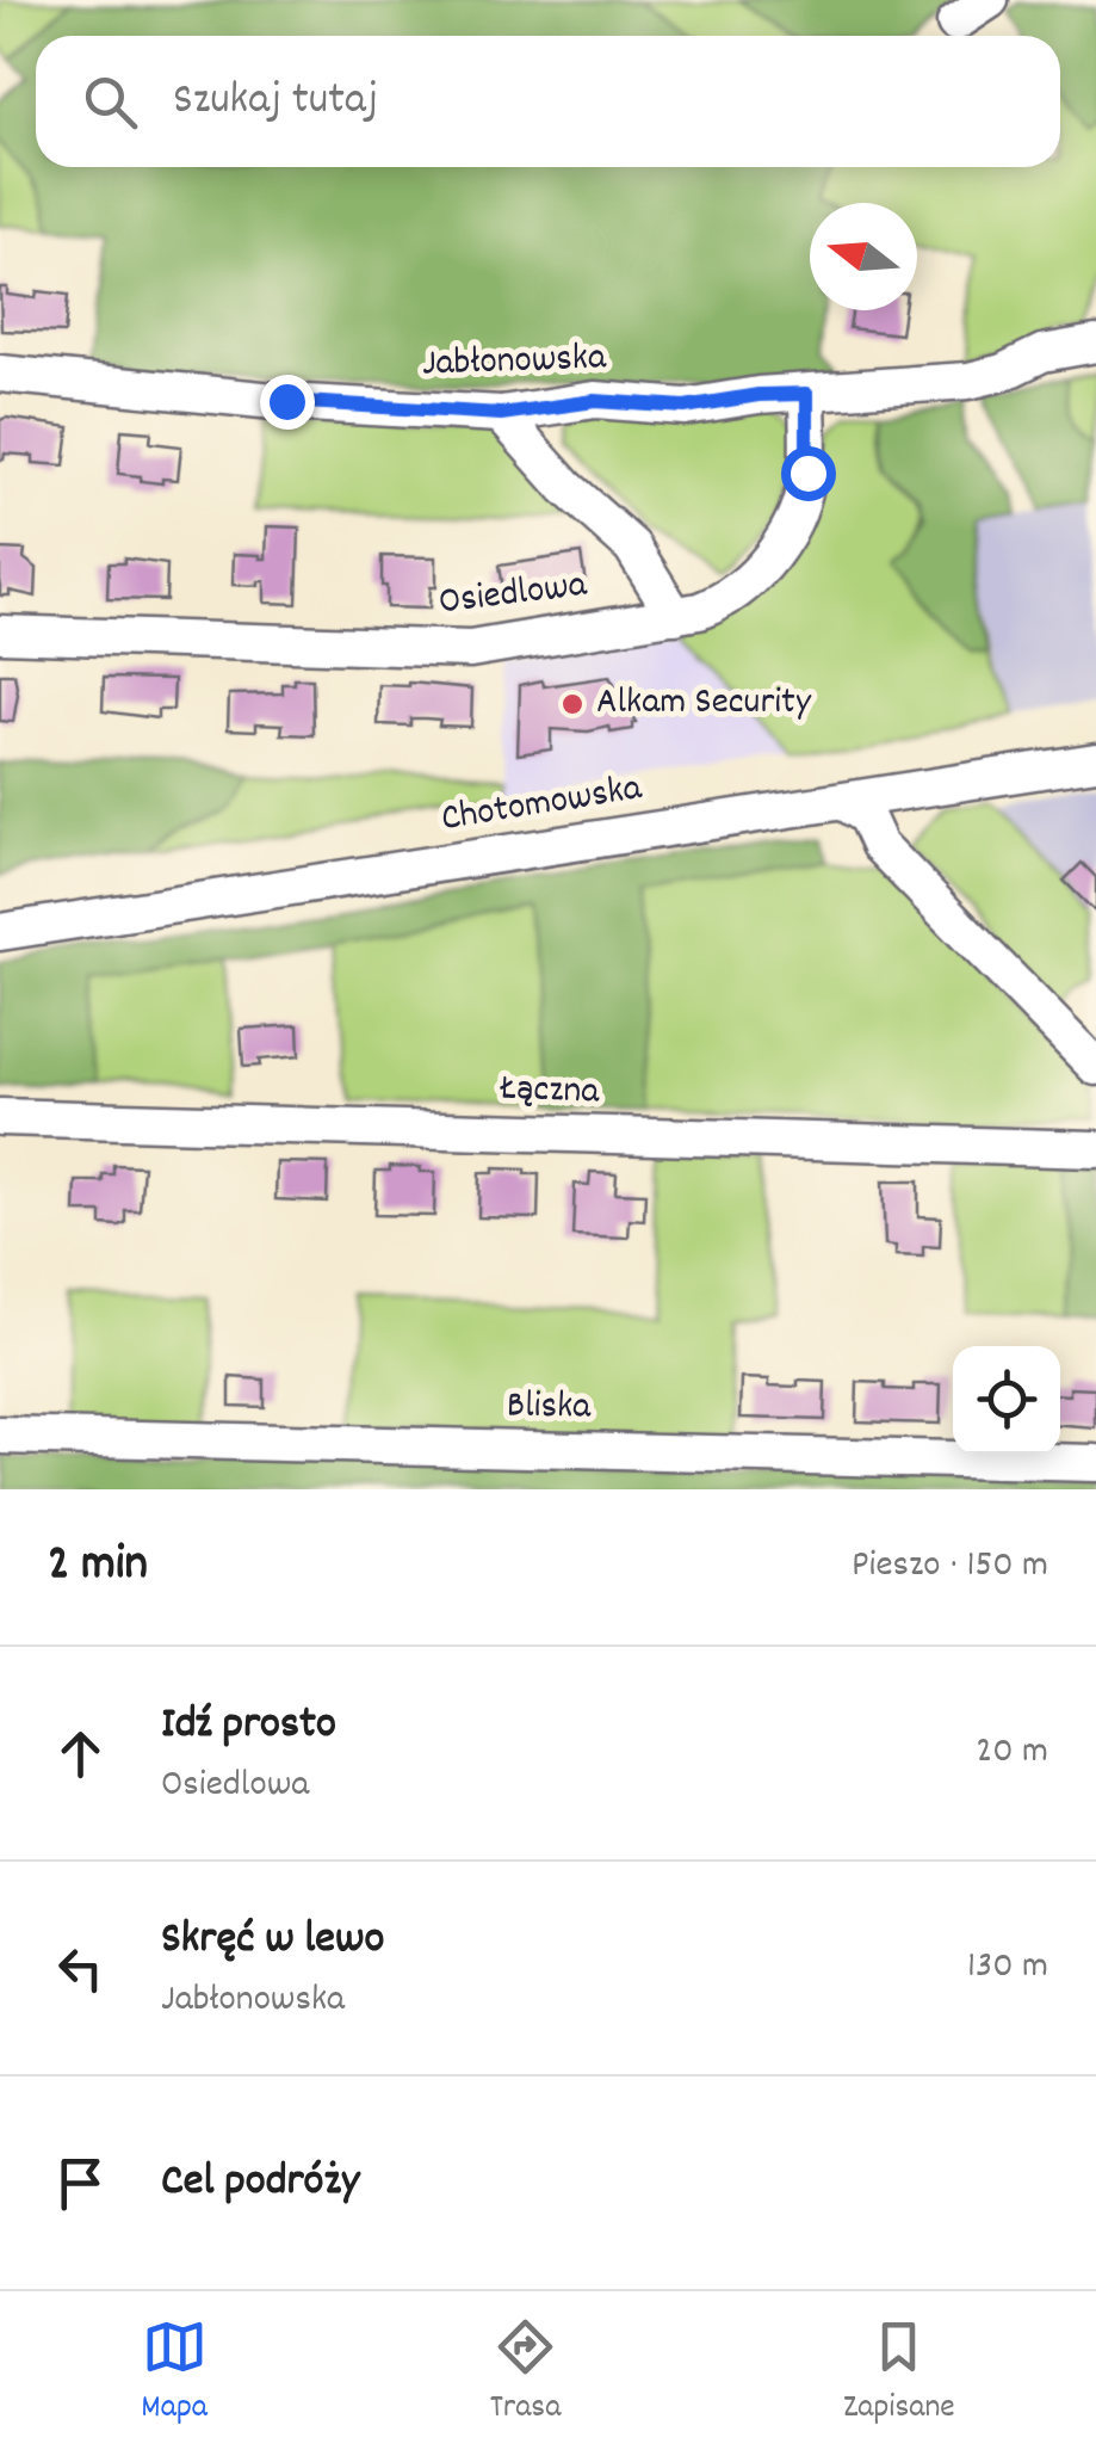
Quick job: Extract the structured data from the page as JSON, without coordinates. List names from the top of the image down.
{
  "streets": {
    "street": [
      "Jabłonowska",
      "Osiedlowa",
      "Chotomowska",
      "Łączna",
      "Bliska"
    ]
  },
  "crossings": [
    ["Jabłonowska", "Osiedlowa"]
  ],
  "places": ["Alkam Security"],
  "north": "left",
  "page": {
    "search": "Szukaj tutaj",
    "heading": ["2 min", "Pieszo · 150 m"],
    "list": [
      ["Idź prosto", "Osiedlowa", "20 m"],
      ["Skręć w lewo", "Jabłonowska", "130 m"],
      "Cel podróży"
    ],
    "nav": ["Mapa", "Trasa", "Zapisane"]
  }
}
